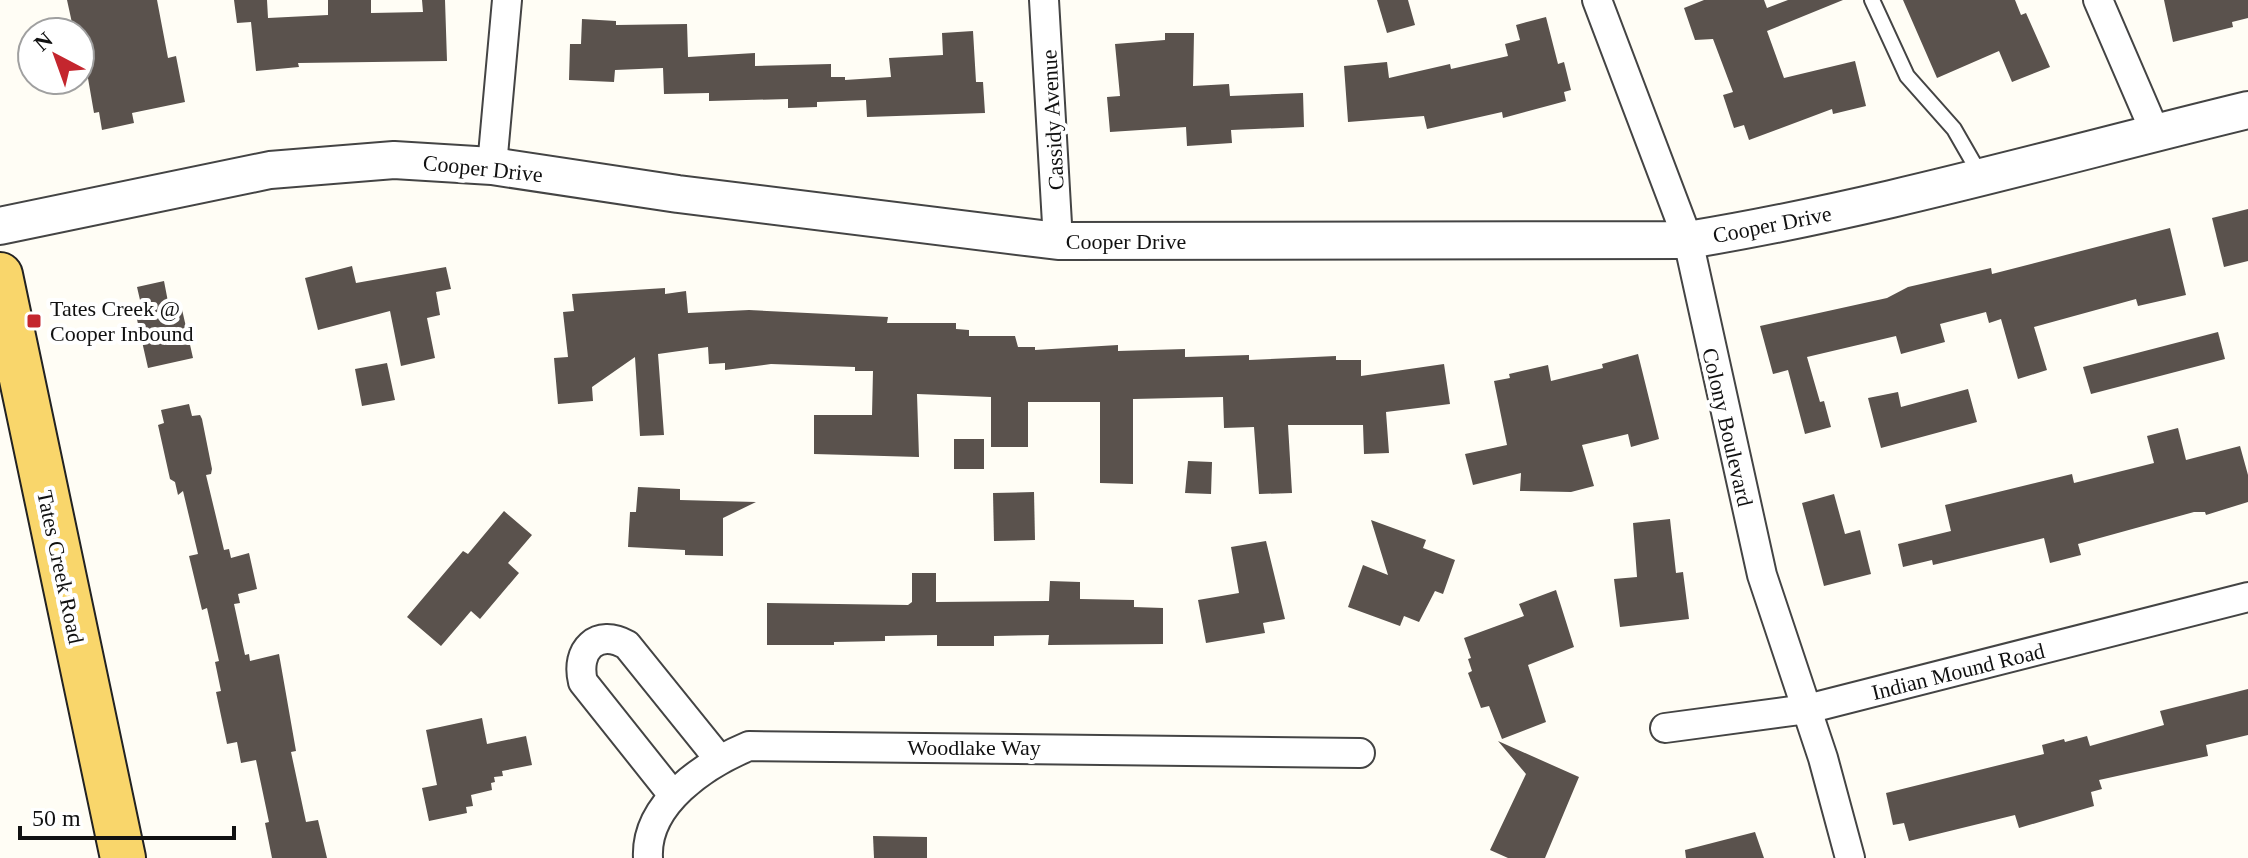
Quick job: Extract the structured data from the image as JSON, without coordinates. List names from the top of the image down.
{
  "streets": {
    "main road": ["Tates Creek Road"],
    "street": [
      "Cassidy Avenue",
      "Cooper Drive",
      "Colony Boulevard",
      "Indian Mound Road",
      "Woodlake Way"
    ]
  },
  "crossings": [
    ["Cassidy Avenue", "Cooper Drive"],
    ["Cooper Drive", "Colony Boulevard"],
    ["Colony Boulevard", "Indian Mound Road"]
  ],
  "places": {
    "transit": ["Tates Creek @ Cooper Inbound"]
  },
  "scale_bar": "50 m",
  "north": "top left"
}
